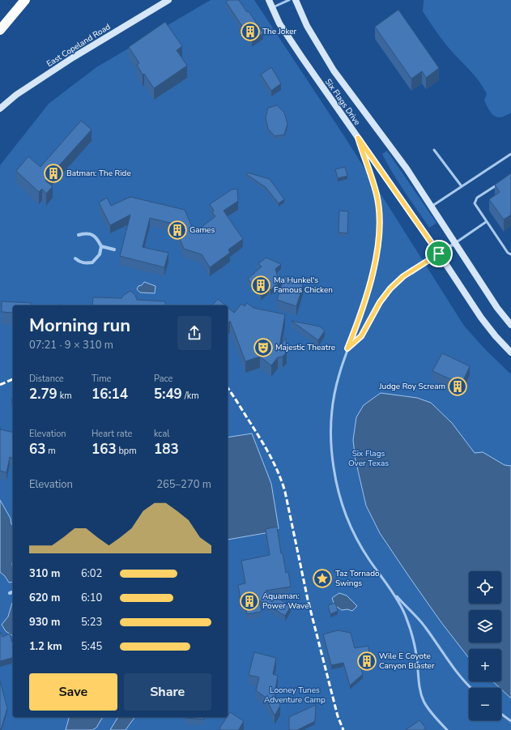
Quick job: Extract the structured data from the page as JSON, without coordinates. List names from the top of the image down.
{
  "streets": {
    "street": ["East Copeland Road", "Six Flags Drive"]
  },
  "parks": ["Six Flags Over Texas", "Looney Tunes Adventure Camp"],
  "places": {
    "building": [
      "The Joker",
      "Batman: The Ride",
      "Games",
      "Ma Hunkel's Famous Chicken",
      "Judge Roy Scream",
      "Aquaman: Power Wave",
      "Wile E Coyote Canyon Blaster"
    ],
    "theatre": ["Majestic Theatre"],
    "place": ["Taz Tornado Swings"]
  },
  "page": {
    "heading": ["Morning run", "07:21 · 9 × 310 m"],
    "stats": [
      ["Distance", "2.79 km"],
      ["Time", "16:14"],
      ["Pace", "5:49 /km"],
      ["Elevation", "63 m"],
      ["Heart rate", "163 bpm"],
      ["kcal", "183"]
    ],
    "chart": ["Elevation", "265–270 m"],
    "list": [
      {
        "name": "310 m",
        "note": "6:02"
      },
      {
        "name": "620 m",
        "note": "6:10"
      },
      {
        "name": "930 m",
        "note": "5:23"
      },
      {
        "name": "1.2 km",
        "note": "5:45"
      }
    ],
    "map_buttons": ["+", "−"],
    "buttons": ["Save", "Share"]
  }
}
